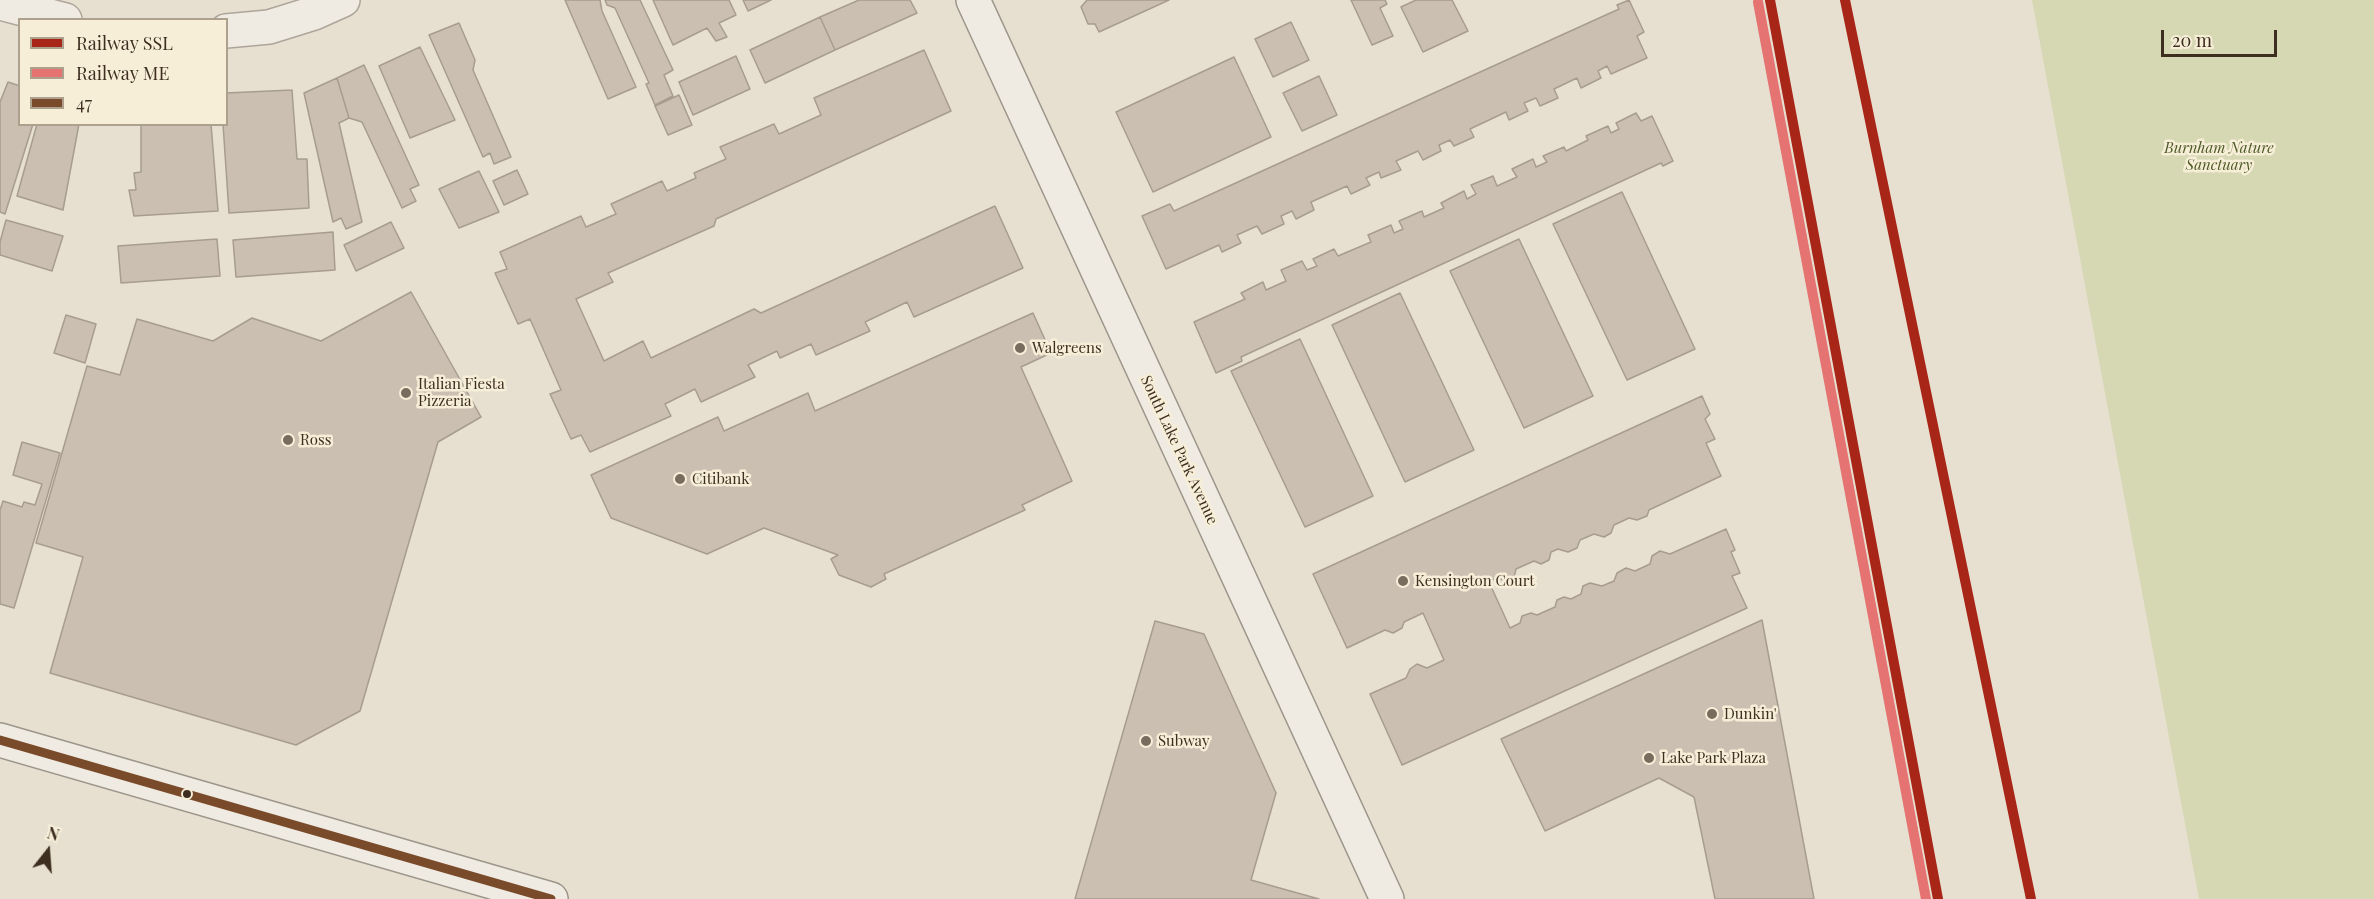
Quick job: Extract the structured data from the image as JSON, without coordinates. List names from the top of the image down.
{
  "streets": {
    "street": ["South Lake Park Avenue"]
  },
  "parks": ["Burnham Nature Sanctuary"],
  "places": [
    "Walgreens",
    "Italian Fiesta Pizzeria",
    "Ross",
    "Citibank",
    "Kensington Court",
    "Dunkin'",
    "Subway",
    "Lake Park Plaza"
  ],
  "lines": ["rail line SSL", "rail line ME", "transit line 47"],
  "legend": ["Railway SSL", "Railway ME", "47"],
  "scale_bar": "20 m",
  "north": "top"
}
